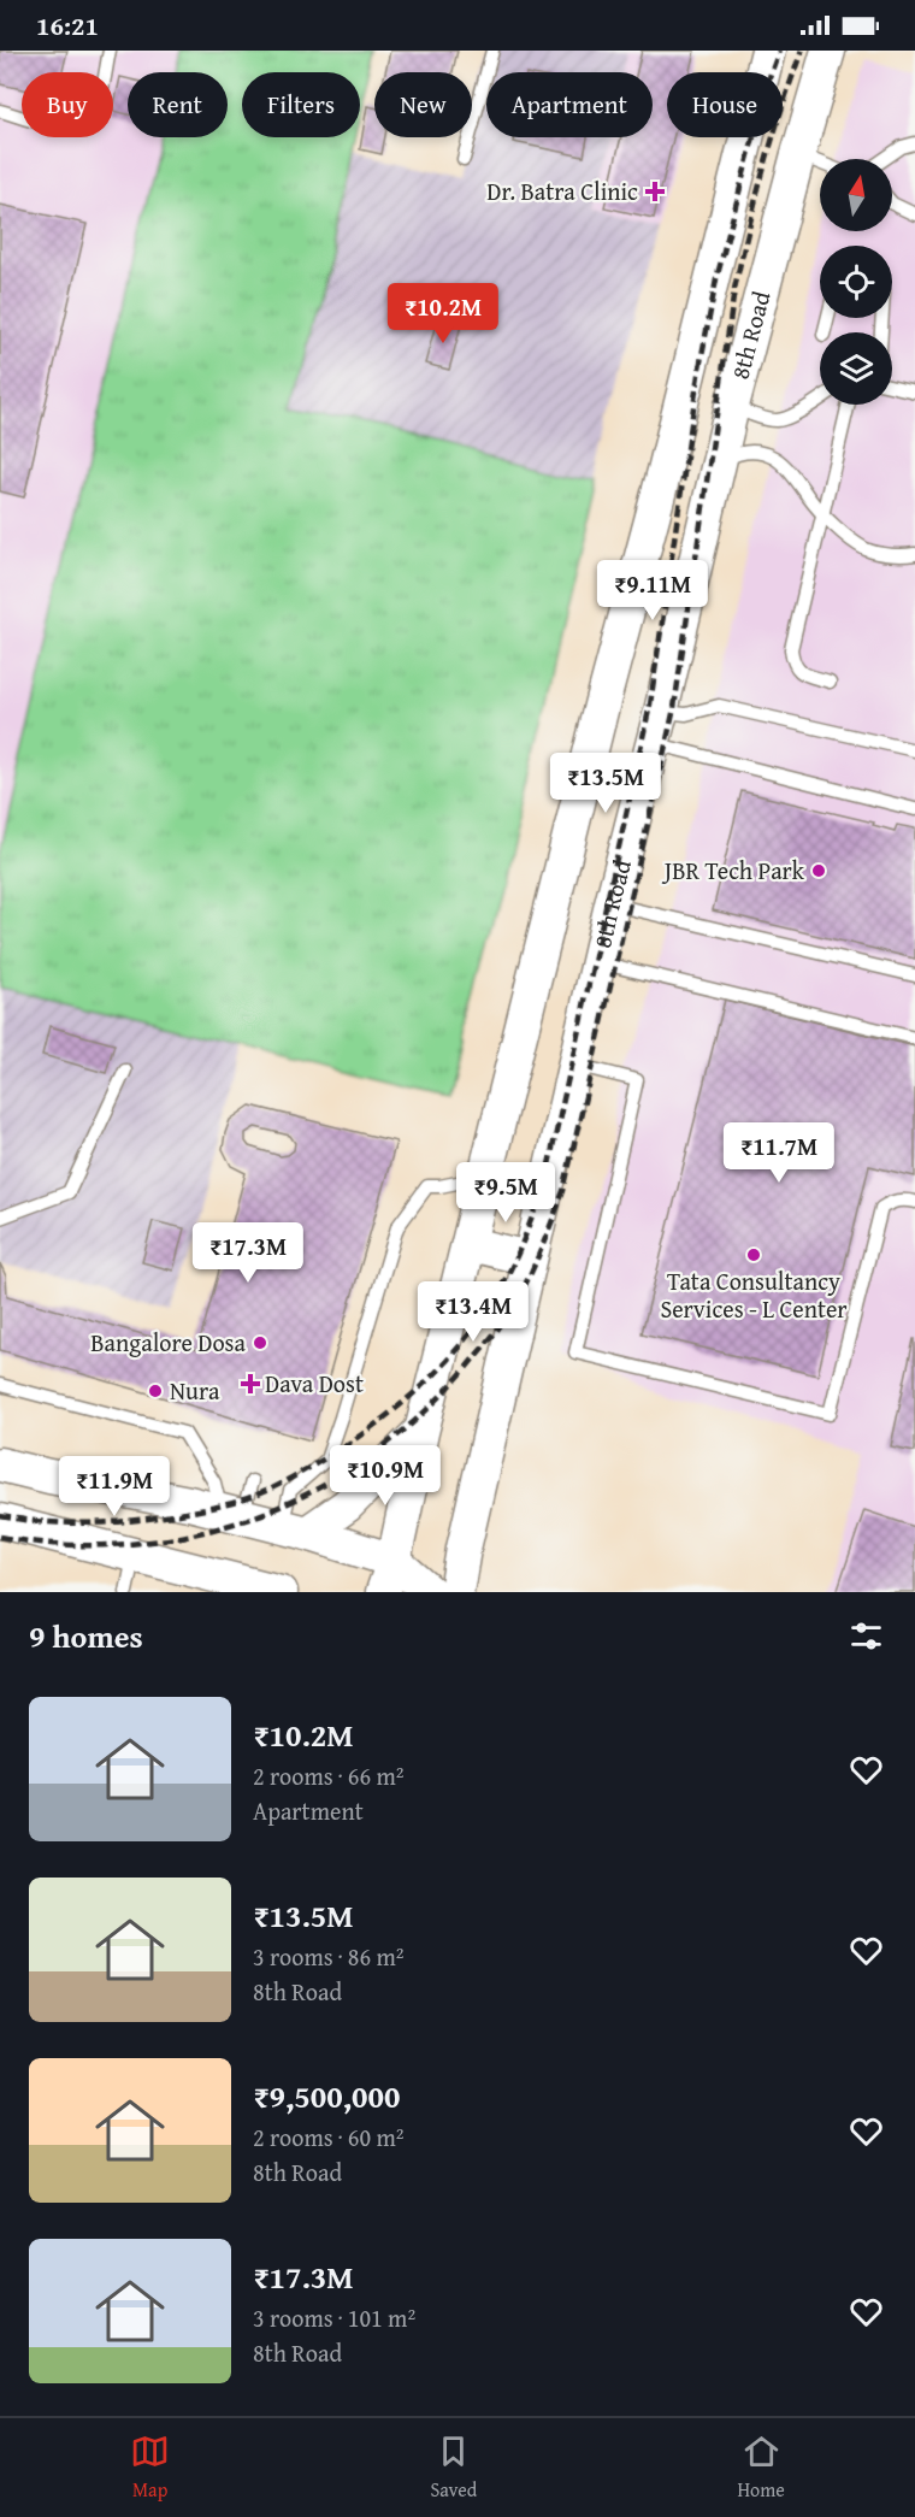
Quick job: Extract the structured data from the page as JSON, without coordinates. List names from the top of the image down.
{
  "streets": {
    "main road": ["8th Road"]
  },
  "places": {
    "health": ["Dr. Batra Clinic", "Dava Dost"],
    "other": [
      "JBR Tech Park",
      "Tata Consultancy Services - L Center",
      "Bangalore Dosa",
      "Nura"
    ]
  },
  "north": "top",
  "page": {
    "status": "16:21",
    "chip": [
      "Buy",
      "Rent",
      "Filters",
      "New",
      "Apartment",
      "House"
    ],
    "price": [
      "₹10.2M",
      "₹9.11M",
      "₹13.5M",
      "₹11.7M",
      "₹9.5M",
      "₹17.3M",
      "₹13.4M",
      "₹10.9M",
      "₹11.9M"
    ],
    "heading": "9 homes",
    "list": [
      {
        "name": "₹10.2M",
        "note": "2 rooms · 66 m² · Apartment"
      },
      {
        "name": "₹13.5M",
        "note": "3 rooms · 86 m² · 8th Road"
      },
      {
        "name": "₹9,500,000",
        "note": "2 rooms · 60 m² · 8th Road"
      },
      {
        "name": "₹17.3M",
        "note": "3 rooms · 101 m² · 8th Road"
      }
    ],
    "tabs": ["Map", "Saved", "Home"]
  }
}
